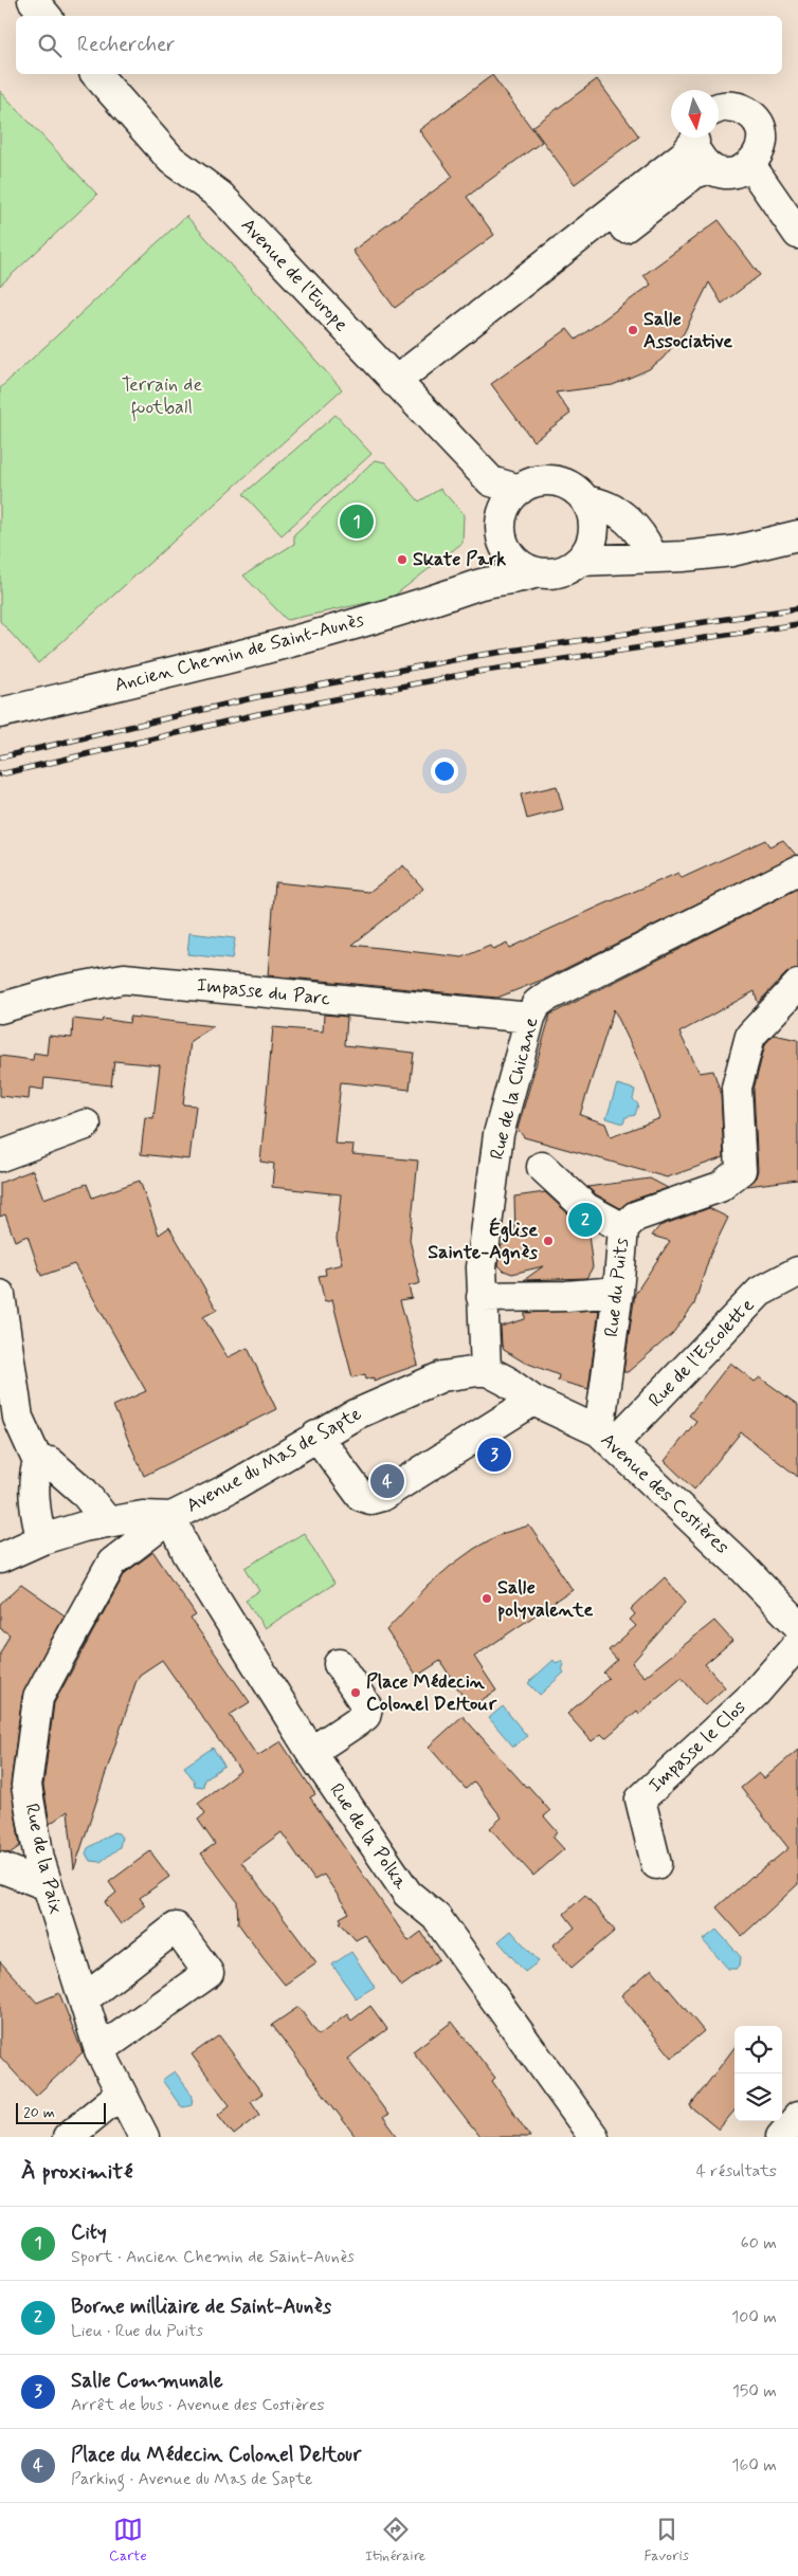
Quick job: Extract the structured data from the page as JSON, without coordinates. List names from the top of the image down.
{
  "streets": {
    "street": [
      "Avenue de l'Europe",
      "Ancien Chemin de Saint-Aunès",
      "Impasse du Parc",
      "Rue de la Chicane",
      "Rue du Puits",
      "Rue de l'Escolette",
      "Avenue du Mas de Sapte",
      "Avenue des Costières",
      "Impasse le Clos",
      "Rue de la Polka",
      "Rue de la Paix"
    ]
  },
  "crossings": [
    ["Avenue de l'Europe", "Ancien Chemin de Saint-Aunès"],
    ["Impasse du Parc", "Rue de la Chicane"],
    ["Rue de la Chicane", "Avenue du Mas de Sapte"],
    ["Rue de la Chicane", "Avenue des Costières"],
    ["Rue du Puits", "Rue de l'Escolette"],
    ["Rue du Puits", "Avenue des Costières"],
    ["Rue de l'Escolette", "Avenue des Costières"],
    ["Avenue du Mas de Sapte", "Avenue des Costières"],
    ["Avenue du Mas de Sapte", "Rue de la Polka"],
    ["Avenue du Mas de Sapte", "Rue de la Paix"],
    ["Rue de la Polka", "Rue de la Paix"]
  ],
  "parks": ["Terrain de football"],
  "places": [
    "Salle Associative",
    "Skate Park",
    "Église Sainte-Agnès",
    "Salle polyvalente",
    "Place Médecin Colonel Deltour"
  ],
  "scale_bar": "20 m",
  "north": "bottom",
  "page": {
    "search": "Rechercher",
    "pins": [
      "1",
      "2",
      "3",
      "4"
    ],
    "scale": "20 m",
    "heading": ["À proximité", "4 résultats"],
    "list": [
      {
        "mark": "1",
        "name": "City",
        "note": "Sport · Ancien Chemin de Saint-Aunès",
        "value": "60 m"
      },
      {
        "mark": "2",
        "name": "Borne milliaire de Saint-Aunès",
        "note": "Lieu · Rue du Puits",
        "value": "100 m"
      },
      {
        "mark": "3",
        "name": "Salle Communale",
        "note": "Arrêt de bus · Avenue des Costières",
        "value": "150 m"
      },
      {
        "mark": "4",
        "name": "Place du Médecin Colonel Deltour",
        "note": "Parking · Avenue du Mas de Sapte",
        "value": "160 m"
      }
    ],
    "nav": ["Carte", "Itinéraire", "Favoris"]
  }
}
